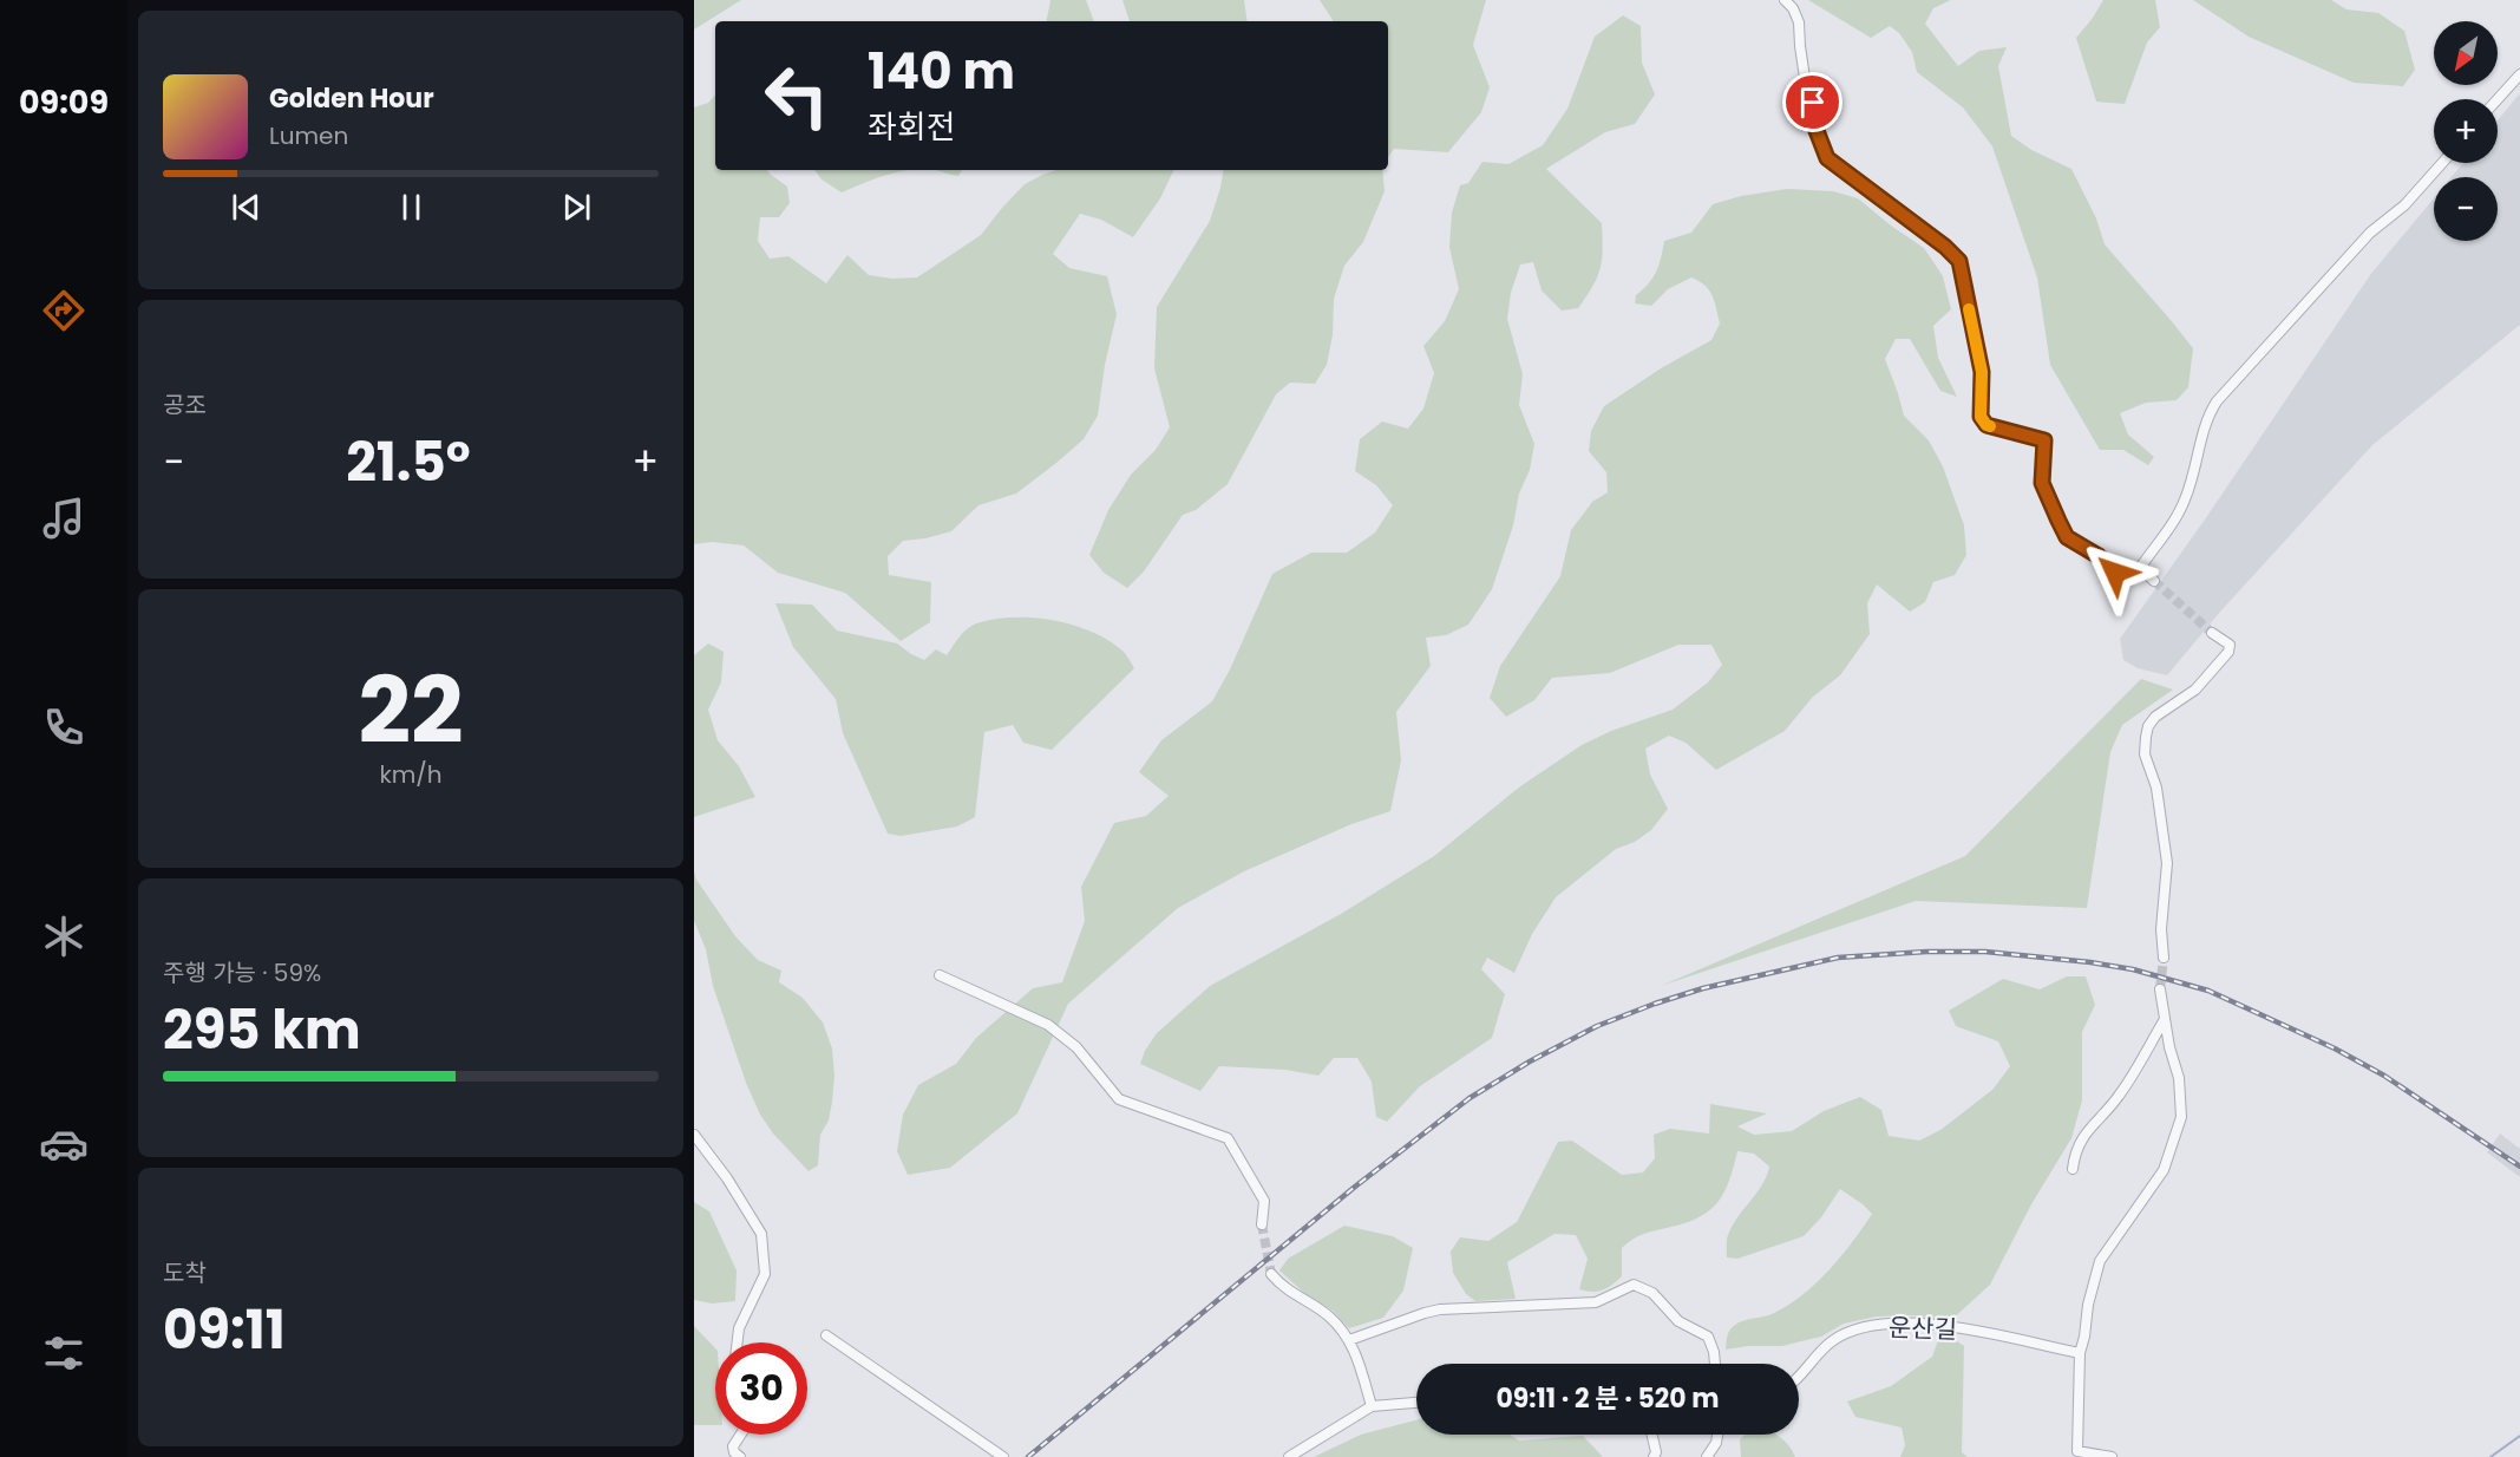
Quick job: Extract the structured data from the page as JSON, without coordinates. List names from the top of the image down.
{
  "streets": {
    "street": ["운산길"]
  },
  "north": "bottom left",
  "page": {
    "tabs": "09:09",
    "map_buttons": ["+", "−"],
    "turn": ["140 m", "좌회전"],
    "song": ["Golden Hour", "Lumen"],
    "tile": [
      "공조",
      ["22", "km/h"],
      ["주행 가능 · 59%", "295 km"],
      ["도착", "09:11"]
    ],
    "heat": ["−", "21.5°", "+"],
    "limit": "30",
    "trip": "09:11 · 2 분 · 520 m"
  }
}
